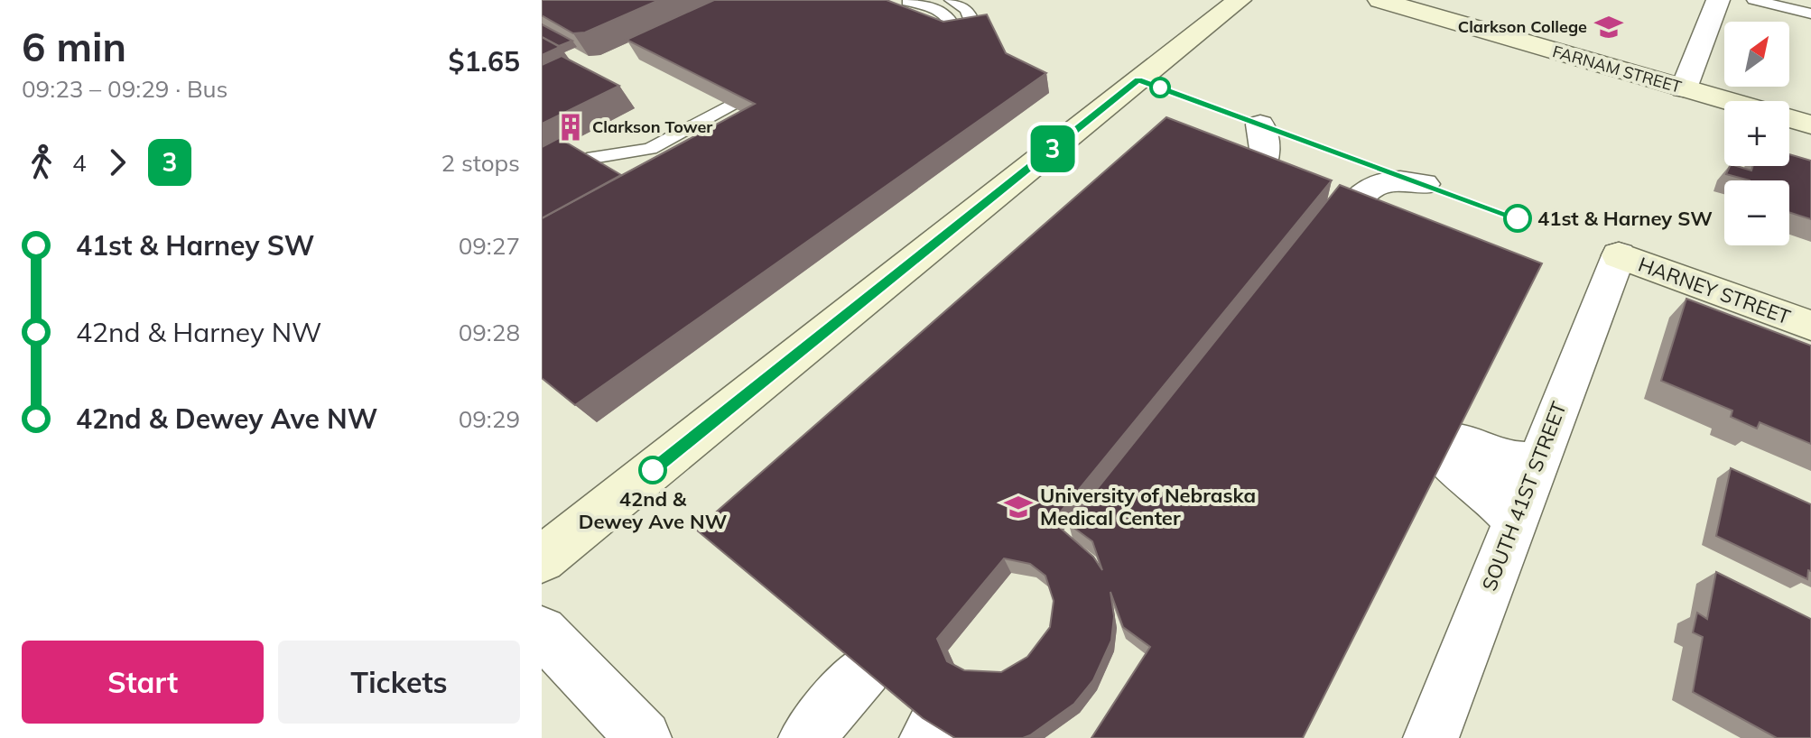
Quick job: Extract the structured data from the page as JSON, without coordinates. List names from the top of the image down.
{
  "streets": {
    "main road": ["FARNAM STREET", "HARNEY STREET"],
    "street": ["SOUTH 41ST STREET"]
  },
  "crossings": [
    ["HARNEY STREET", "SOUTH 41ST STREET"]
  ],
  "places": {
    "school or university": ["Clarkson College", "University of Nebraska Medical Center"],
    "building": ["Clarkson Tower"],
    "other": ["41st & Harney SW", "42nd & Dewey Ave NW"]
  },
  "lines": ["bus line 3"],
  "north": "top right",
  "page": {
    "heading": ["6 min", "09:23 – 09:29 · Bus", "$1.65"],
    "on_map": "3",
    "map_buttons": ["+", "−"],
    "legs": ["4", "3", "2 stops"],
    "list": [
      {
        "name": "41st & Harney SW",
        "value": "09:27"
      },
      {
        "name": "42nd & Harney NW",
        "value": "09:28"
      },
      {
        "name": "42nd & Dewey Ave NW",
        "value": "09:29"
      }
    ],
    "buttons": ["Start", "Tickets"]
  }
}
